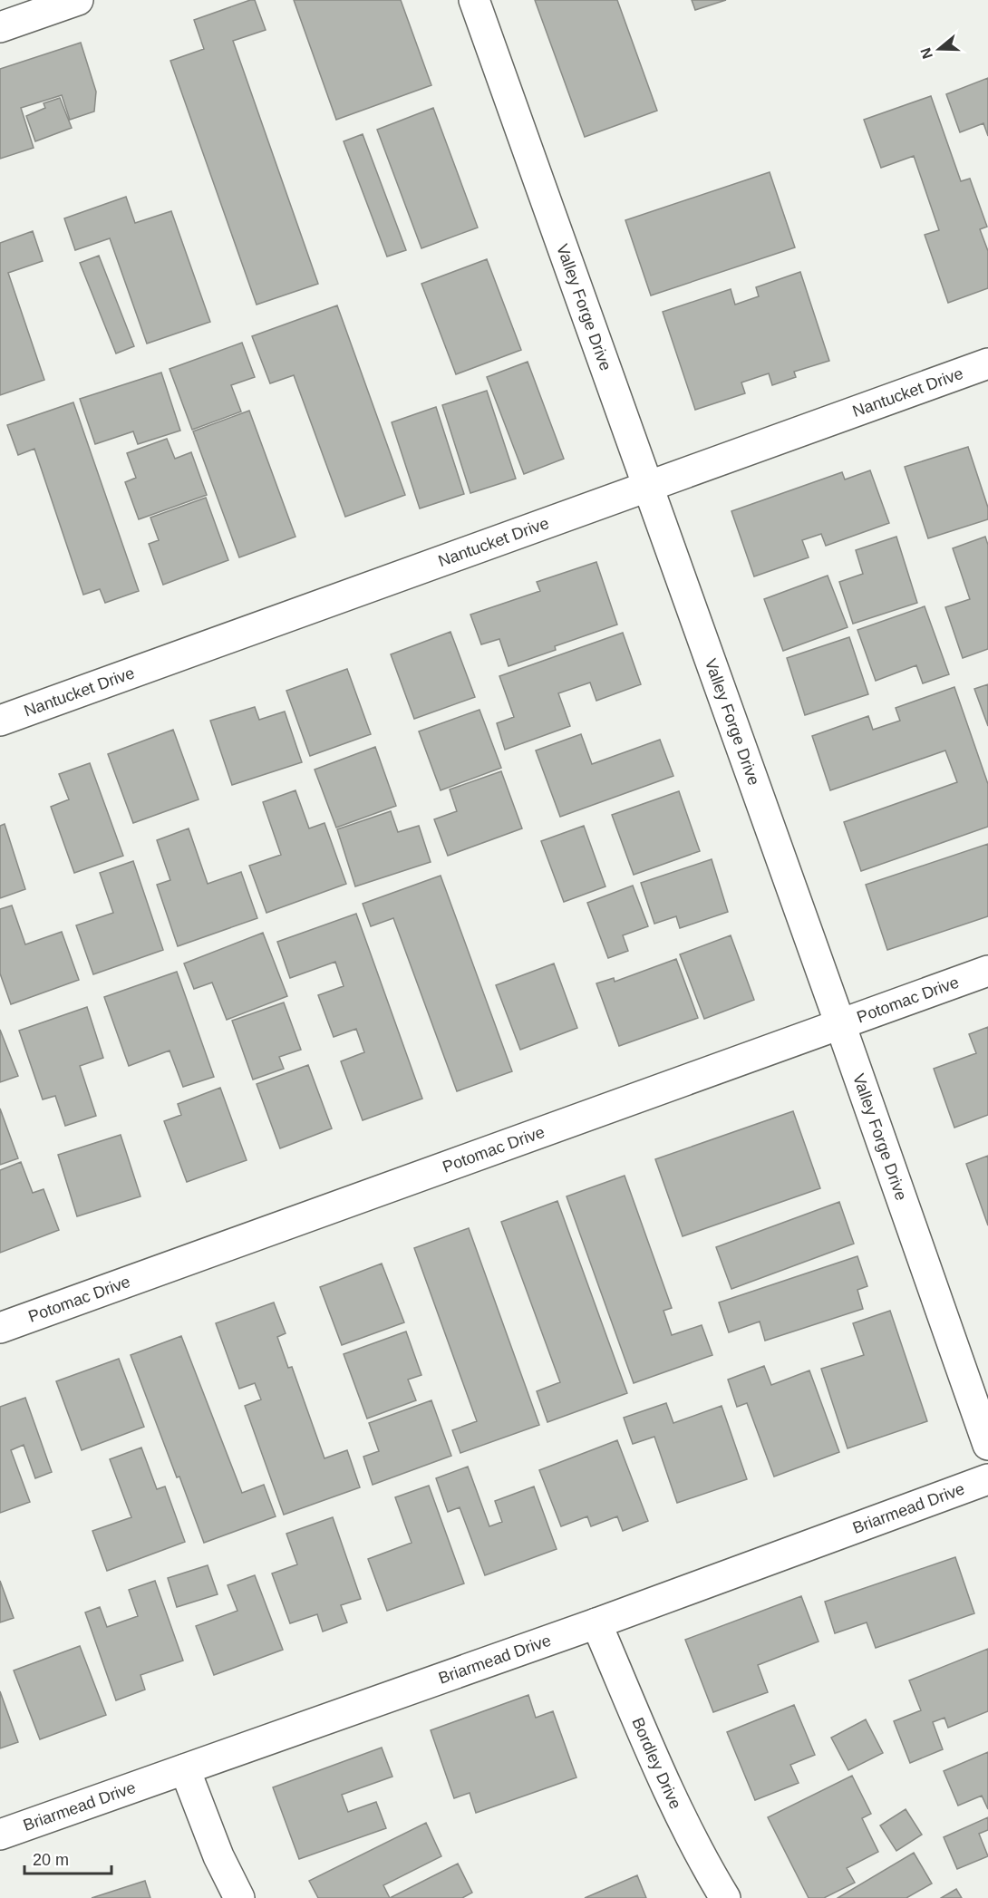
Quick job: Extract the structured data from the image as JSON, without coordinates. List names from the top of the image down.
{
  "streets": {
    "street": [
      "Valley Forge Drive",
      "Nantucket Drive",
      "Potomac Drive",
      "Briarmead Drive",
      "Bordley Drive"
    ]
  },
  "crossings": [
    ["Valley Forge Drive", "Nantucket Drive"],
    ["Valley Forge Drive", "Potomac Drive"],
    ["Briarmead Drive", "Bordley Drive"]
  ],
  "scale_bar": "20 m",
  "north": "left"
}
